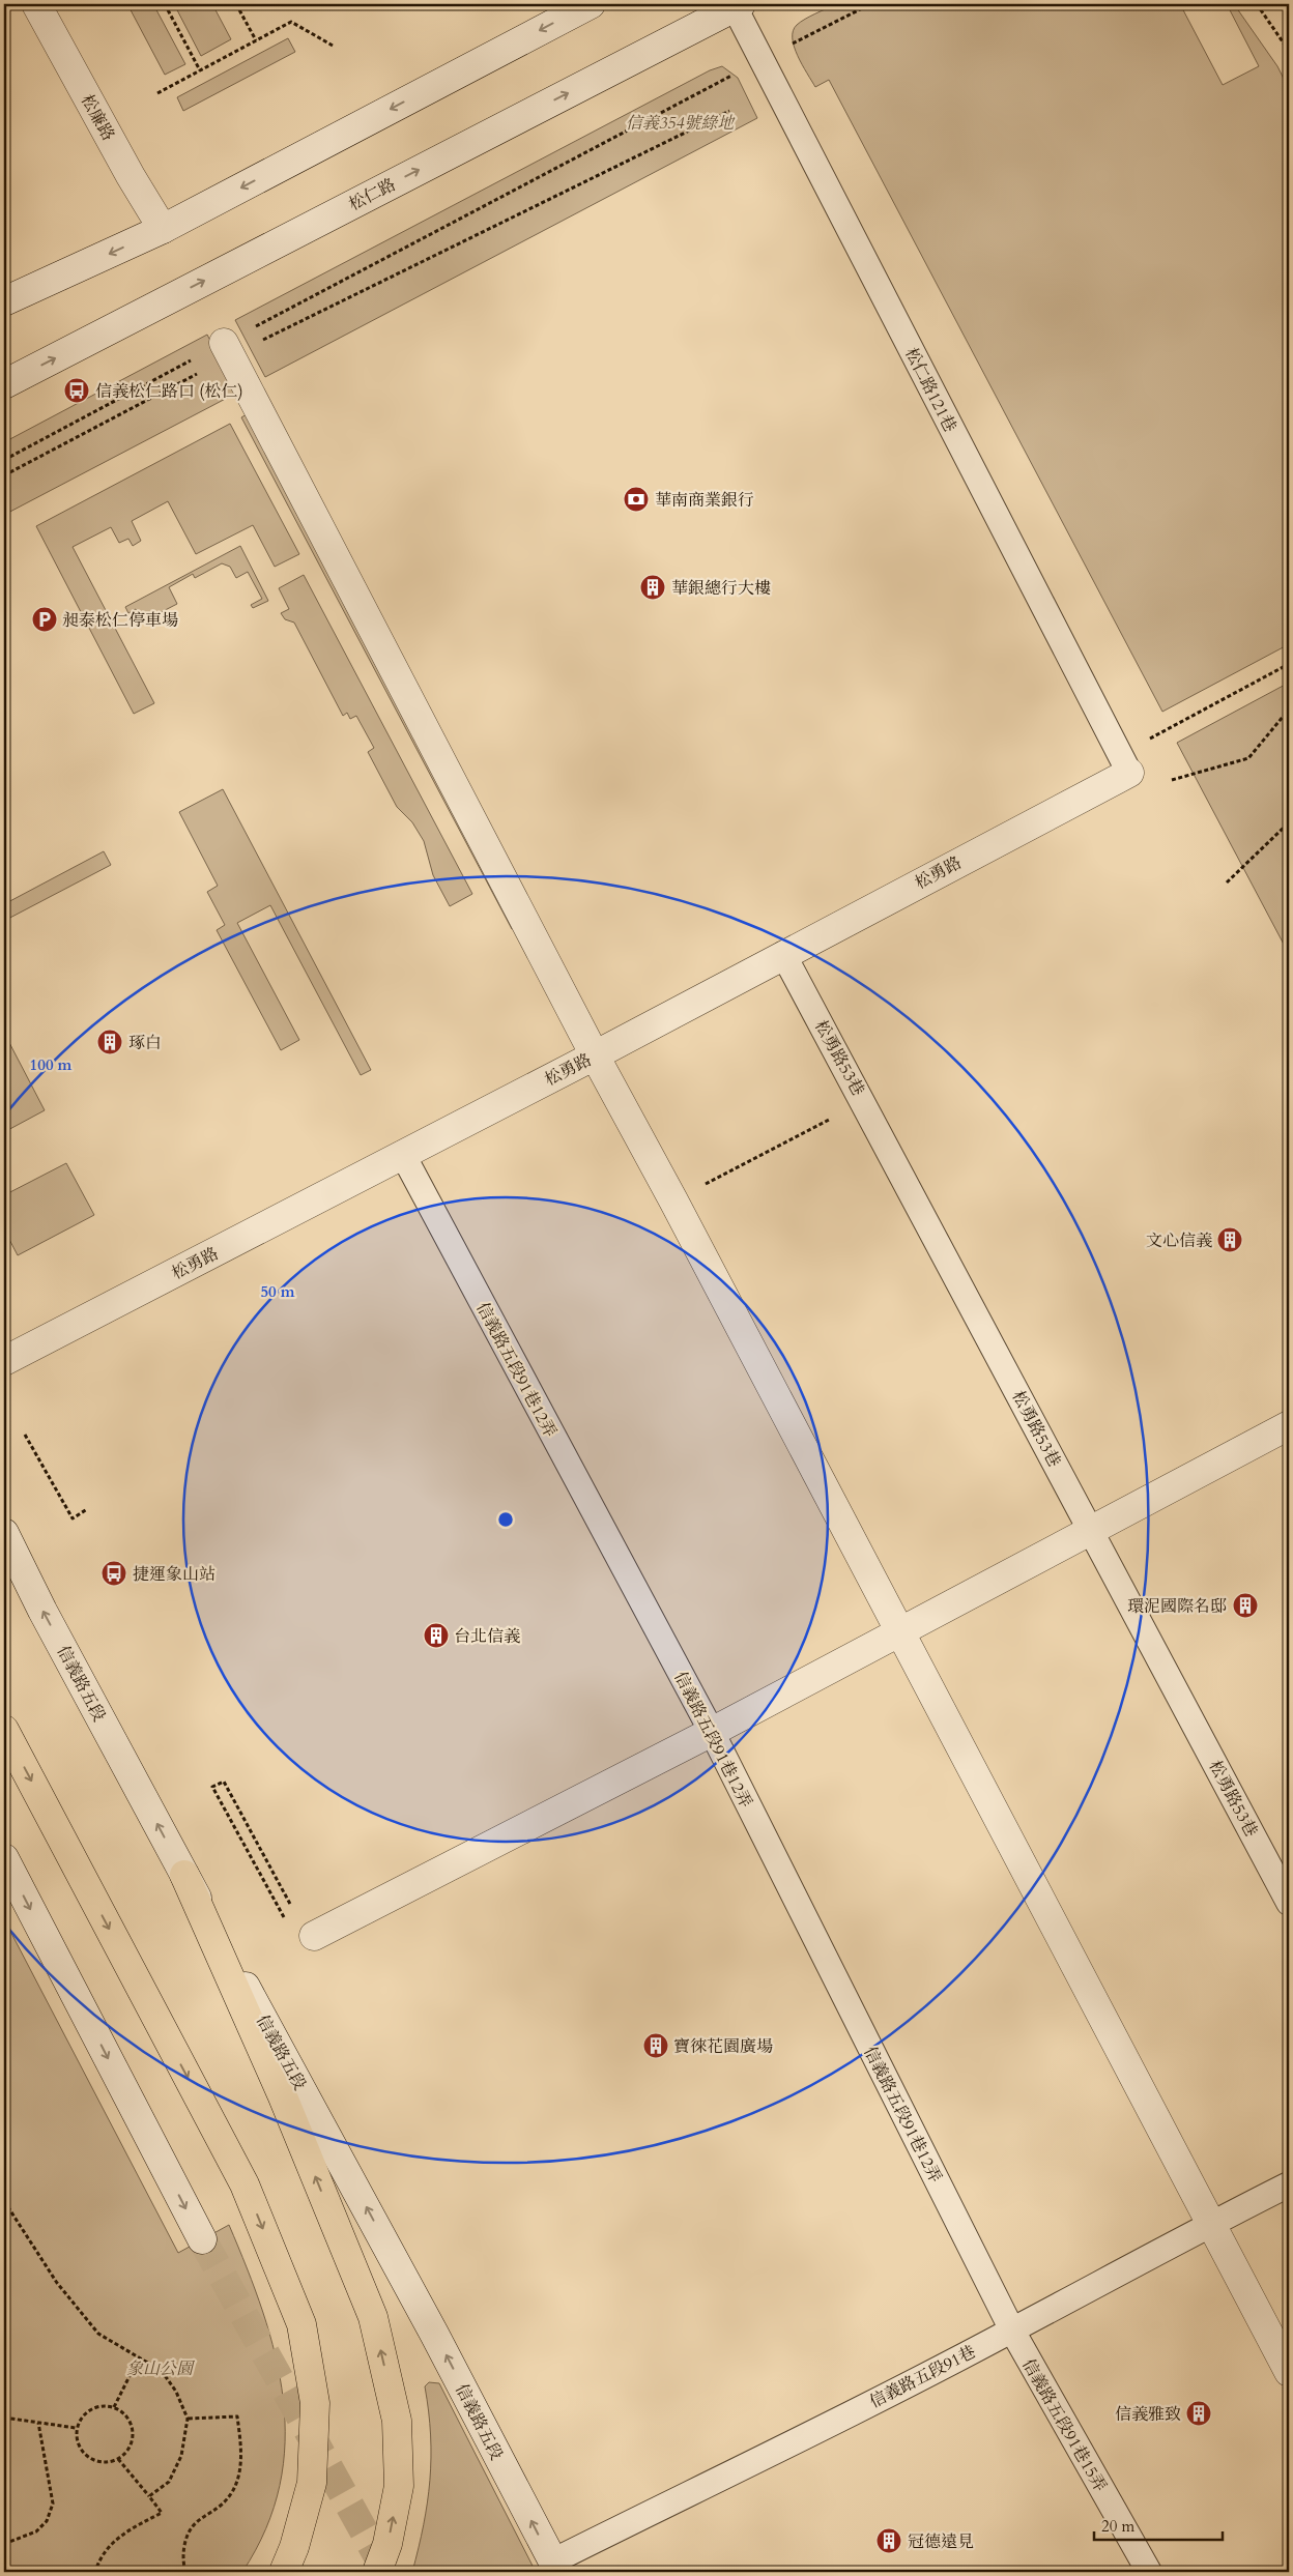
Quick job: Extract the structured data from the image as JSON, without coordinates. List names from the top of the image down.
{
  "streets": {
    "street": [
      "松廉路",
      "松仁路",
      "松勇路",
      "信義路五段"
    ],
    "lane": [
      "松仁路121巷",
      "松勇路53巷",
      "信義路五段91巷12弄",
      "信義路五段91巷",
      "信義路五段91巷15弄"
    ]
  },
  "crossings": [
    ["松仁路", "松仁路121巷"],
    ["松仁路121巷", "松勇路"],
    ["松勇路", "松勇路53巷"],
    ["松勇路", "信義路五段91巷12弄"],
    ["信義路五段91巷12弄", "信義路五段91巷"],
    ["信義路五段91巷12弄", "信義路五段91巷15弄"],
    ["信義路五段", "信義路五段91巷"],
    ["信義路五段91巷", "信義路五段91巷15弄"]
  ],
  "parks": ["信義354號綠地", "象山公園"],
  "places": {
    "bus stop": ["信義松仁路口 (松仁)", "捷運象山站"],
    "bank": ["華南商業銀行"],
    "building": [
      "華銀總行大樓",
      "琢白",
      "文心信義",
      "環泥國際名邸",
      "台北信義",
      "寶徠花園廣場",
      "信義雅致",
      "冠德遠見"
    ],
    "parking": ["昶泰松仁停車場"]
  },
  "scale_bar": "20 m",
  "rings": ["100 m", "50 m"]
}
